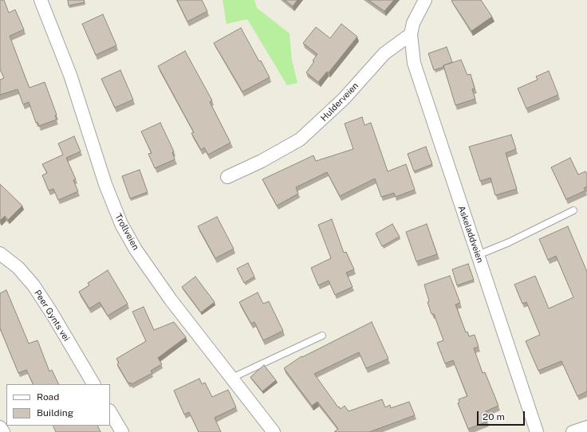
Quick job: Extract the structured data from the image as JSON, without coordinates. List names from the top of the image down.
{
  "streets": {
    "street": [
      "Hulderveien",
      "Trollveien",
      "Askeladdveien",
      "Peer Gynts vei"
    ]
  },
  "crossings": [
    ["Hulderveien", "Askeladdveien"]
  ],
  "legend": ["Road", "Building"],
  "scale_bar": "20 m"
}
